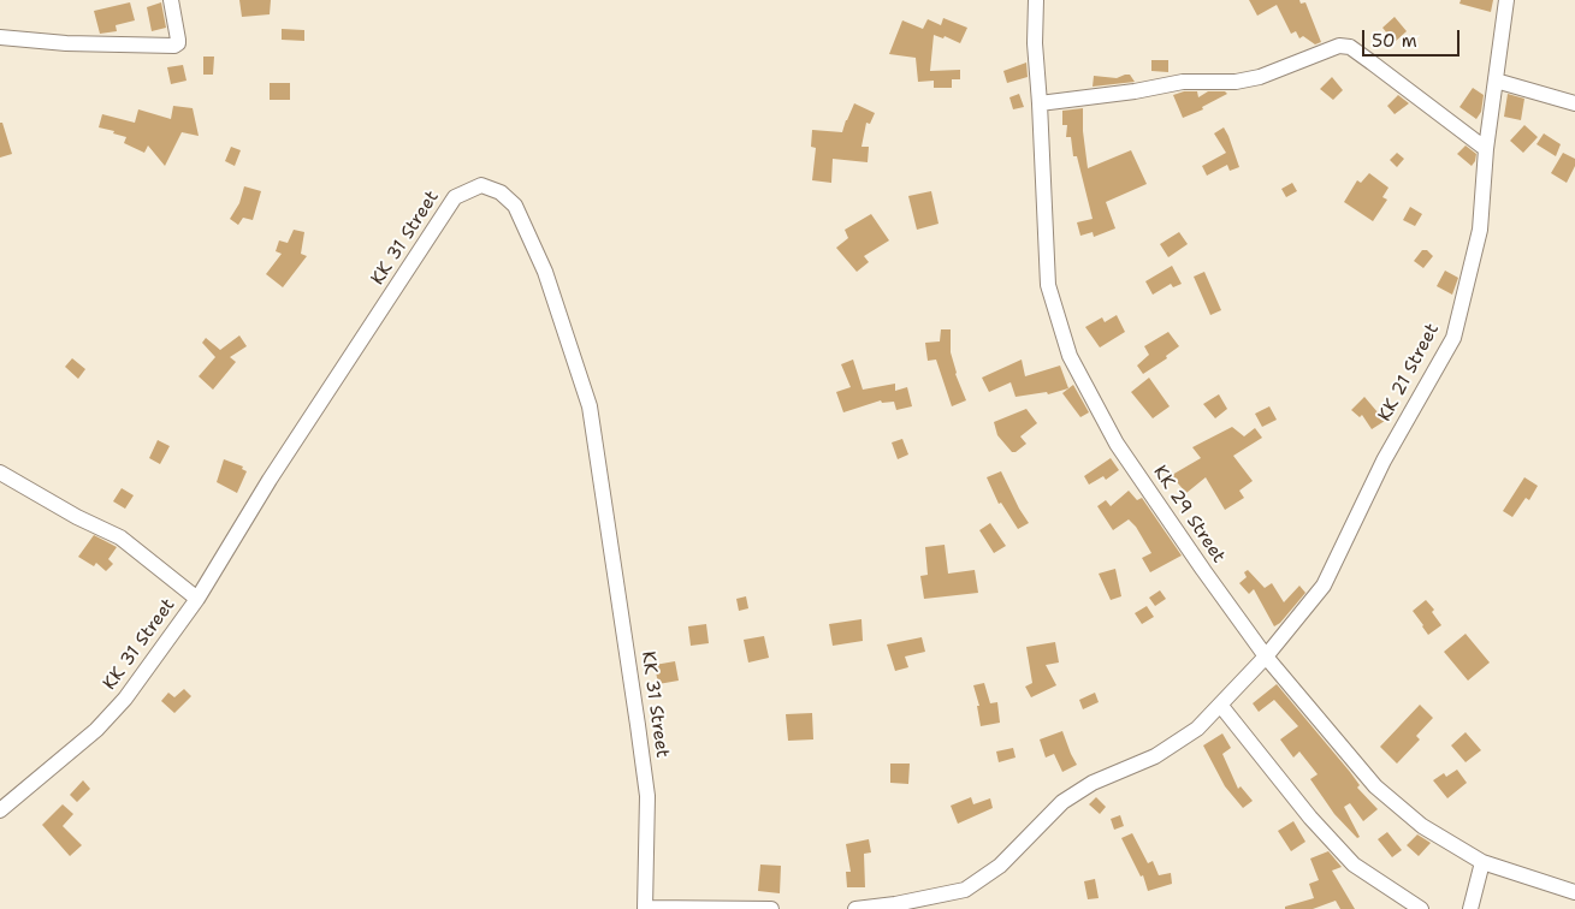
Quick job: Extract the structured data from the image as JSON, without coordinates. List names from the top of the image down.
{
  "streets": {
    "street": ["KK 31 Street", "KK 21 Street", "KK 29 Street"]
  },
  "crossings": [
    ["KK 21 Street", "KK 29 Street"]
  ],
  "scale_bar": "50 m"
}
